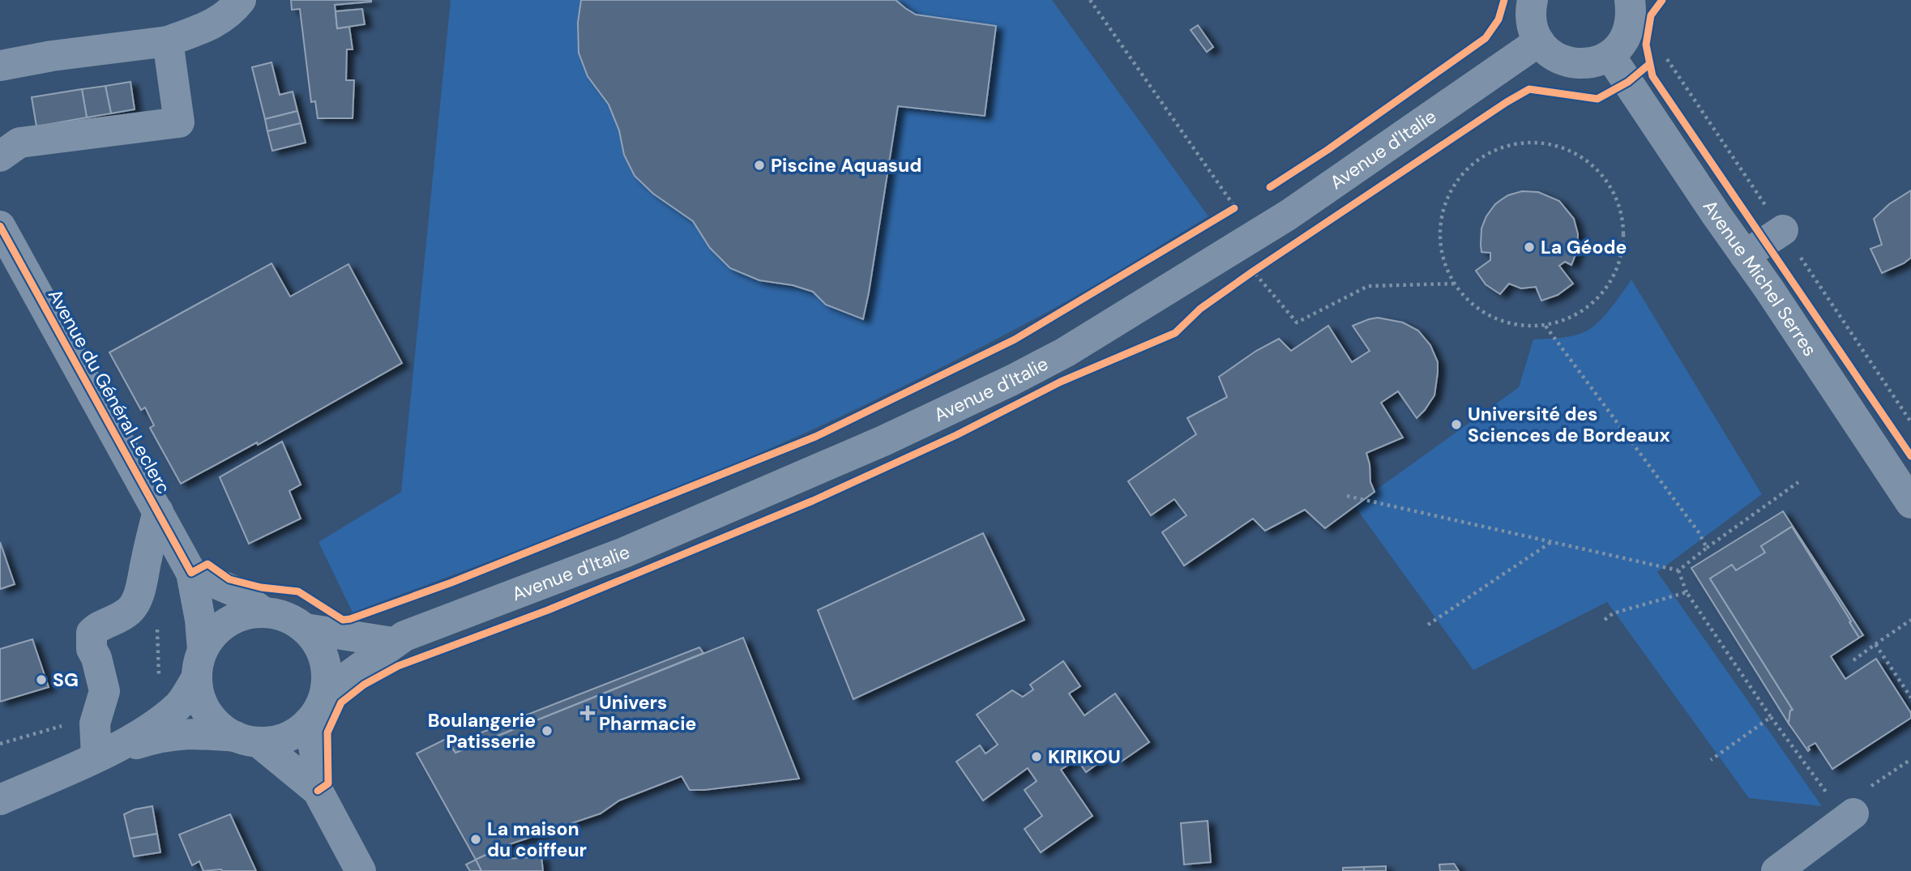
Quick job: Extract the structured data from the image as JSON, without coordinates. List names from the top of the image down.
{
  "streets": {
    "street": ["Avenue d'Italie", "Avenue Michel Serres", "Avenue du Général Leclerc"]
  },
  "crossings": [
    ["Avenue d'Italie", "Avenue du Général Leclerc"]
  ],
  "places": {
    "other": [
      "Piscine Aquasud",
      "La Géode",
      "Université des Sciences de Bordeaux",
      "SG",
      "Boulangerie Patisserie",
      "KIRIKOU",
      "La maison du coiffeur"
    ],
    "health": ["Univers Pharmacie"]
  }
}
